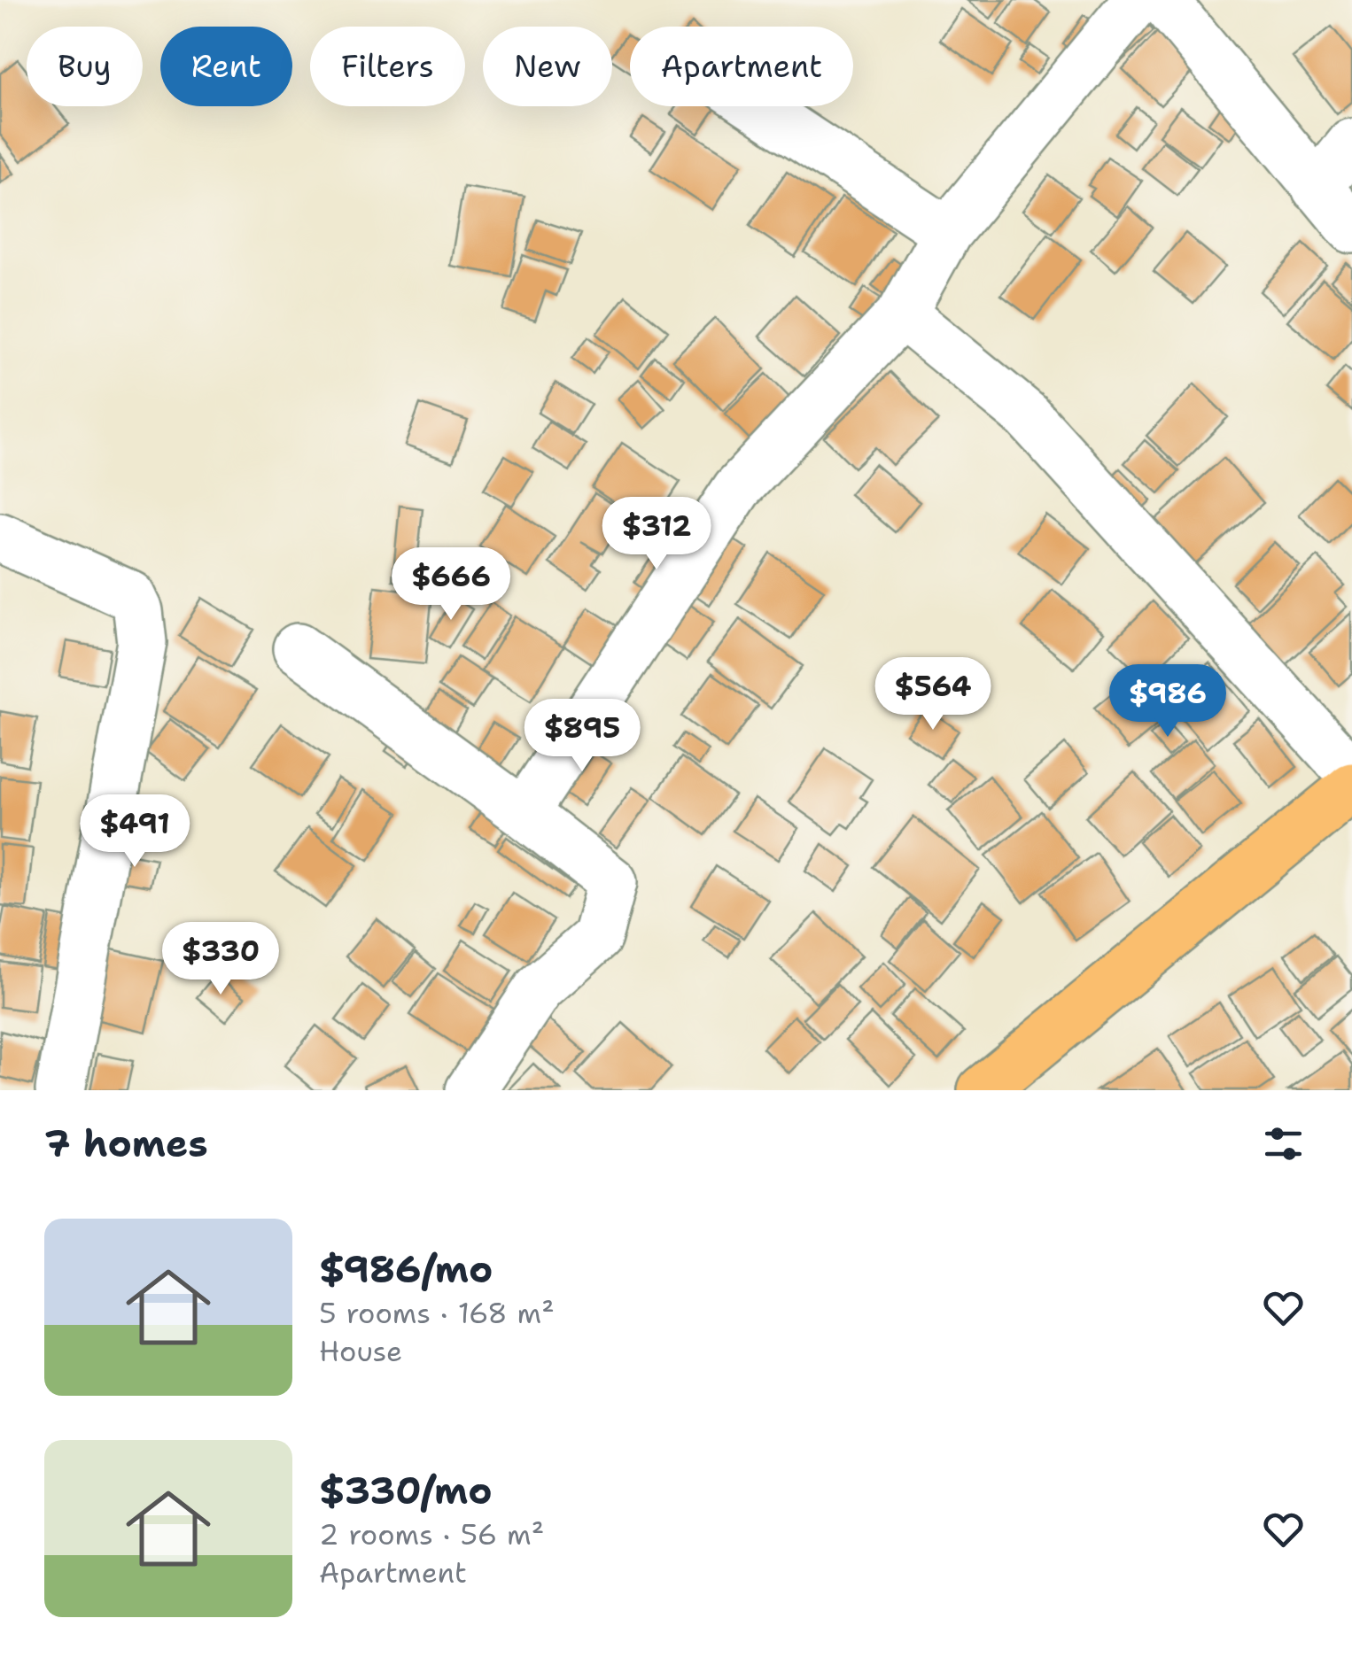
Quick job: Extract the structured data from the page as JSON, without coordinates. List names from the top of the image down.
{
  "page": {
    "chip": [
      "Buy",
      "Rent",
      "Filters",
      "New",
      "Apartment"
    ],
    "price": [
      "$312",
      "$666",
      "$564",
      "$986",
      "$895",
      "$491",
      "$330"
    ],
    "heading": "7 homes",
    "list": [
      {
        "name": "$986/mo",
        "note": "5 rooms · 168 m² · House"
      },
      {
        "name": "$330/mo",
        "note": "2 rooms · 56 m² · Apartment"
      }
    ]
  }
}
